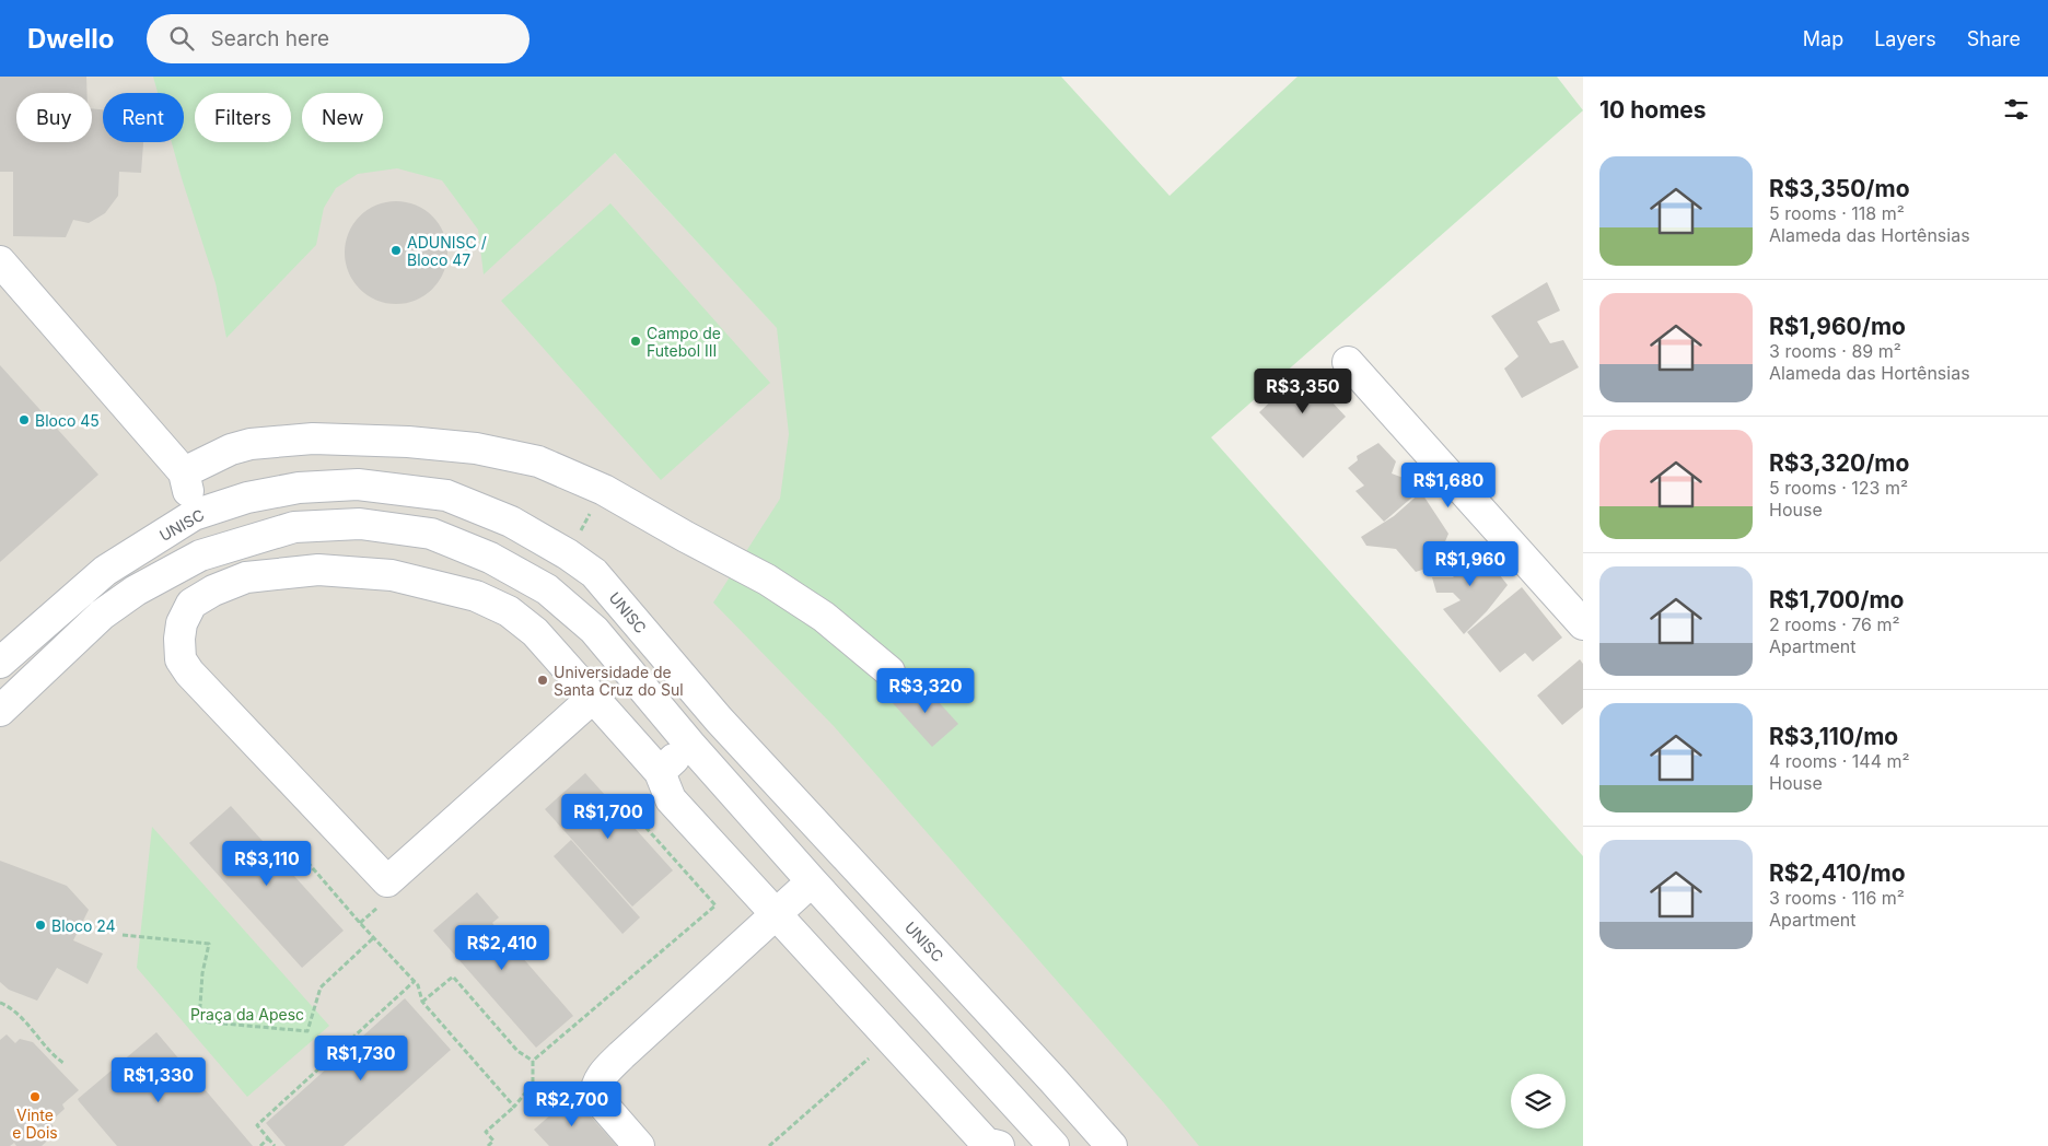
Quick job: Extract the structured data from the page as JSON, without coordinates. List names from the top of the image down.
{
  "streets": {
    "street": ["UNISC"]
  },
  "parks": ["Praça da Apesc"],
  "places": [
    "ADUNISC / Bloco 47",
    "Campo de Futebol III",
    "Bloco 45",
    "Universidade de Santa Cruz do Sul",
    "Bloco 24",
    "Vinte e Dois"
  ],
  "page": {
    "header": "Dwello",
    "search": "Search here",
    "nav": ["Map", "Layers", "Share"],
    "heading": "10 homes",
    "chip": [
      "Buy",
      "Rent",
      "Filters",
      "New"
    ],
    "list": [
      {
        "name": "R$3,350/mo",
        "note": "5 rooms · 118 m² · Alameda das Hortênsias"
      },
      {
        "name": "R$1,960/mo",
        "note": "3 rooms · 89 m² · Alameda das Hortênsias"
      },
      {
        "name": "R$3,320/mo",
        "note": "5 rooms · 123 m² · House"
      },
      {
        "name": "R$1,700/mo",
        "note": "2 rooms · 76 m² · Apartment"
      },
      {
        "name": "R$3,110/mo",
        "note": "4 rooms · 144 m² · House"
      },
      {
        "name": "R$2,410/mo",
        "note": "3 rooms · 116 m² · Apartment"
      }
    ],
    "price": [
      "R$3,350",
      "R$1,680",
      "R$1,960",
      "R$3,320",
      "R$1,700",
      "R$3,110",
      "R$2,410",
      "R$1,730",
      "R$1,330",
      "R$2,700"
    ]
  }
}
